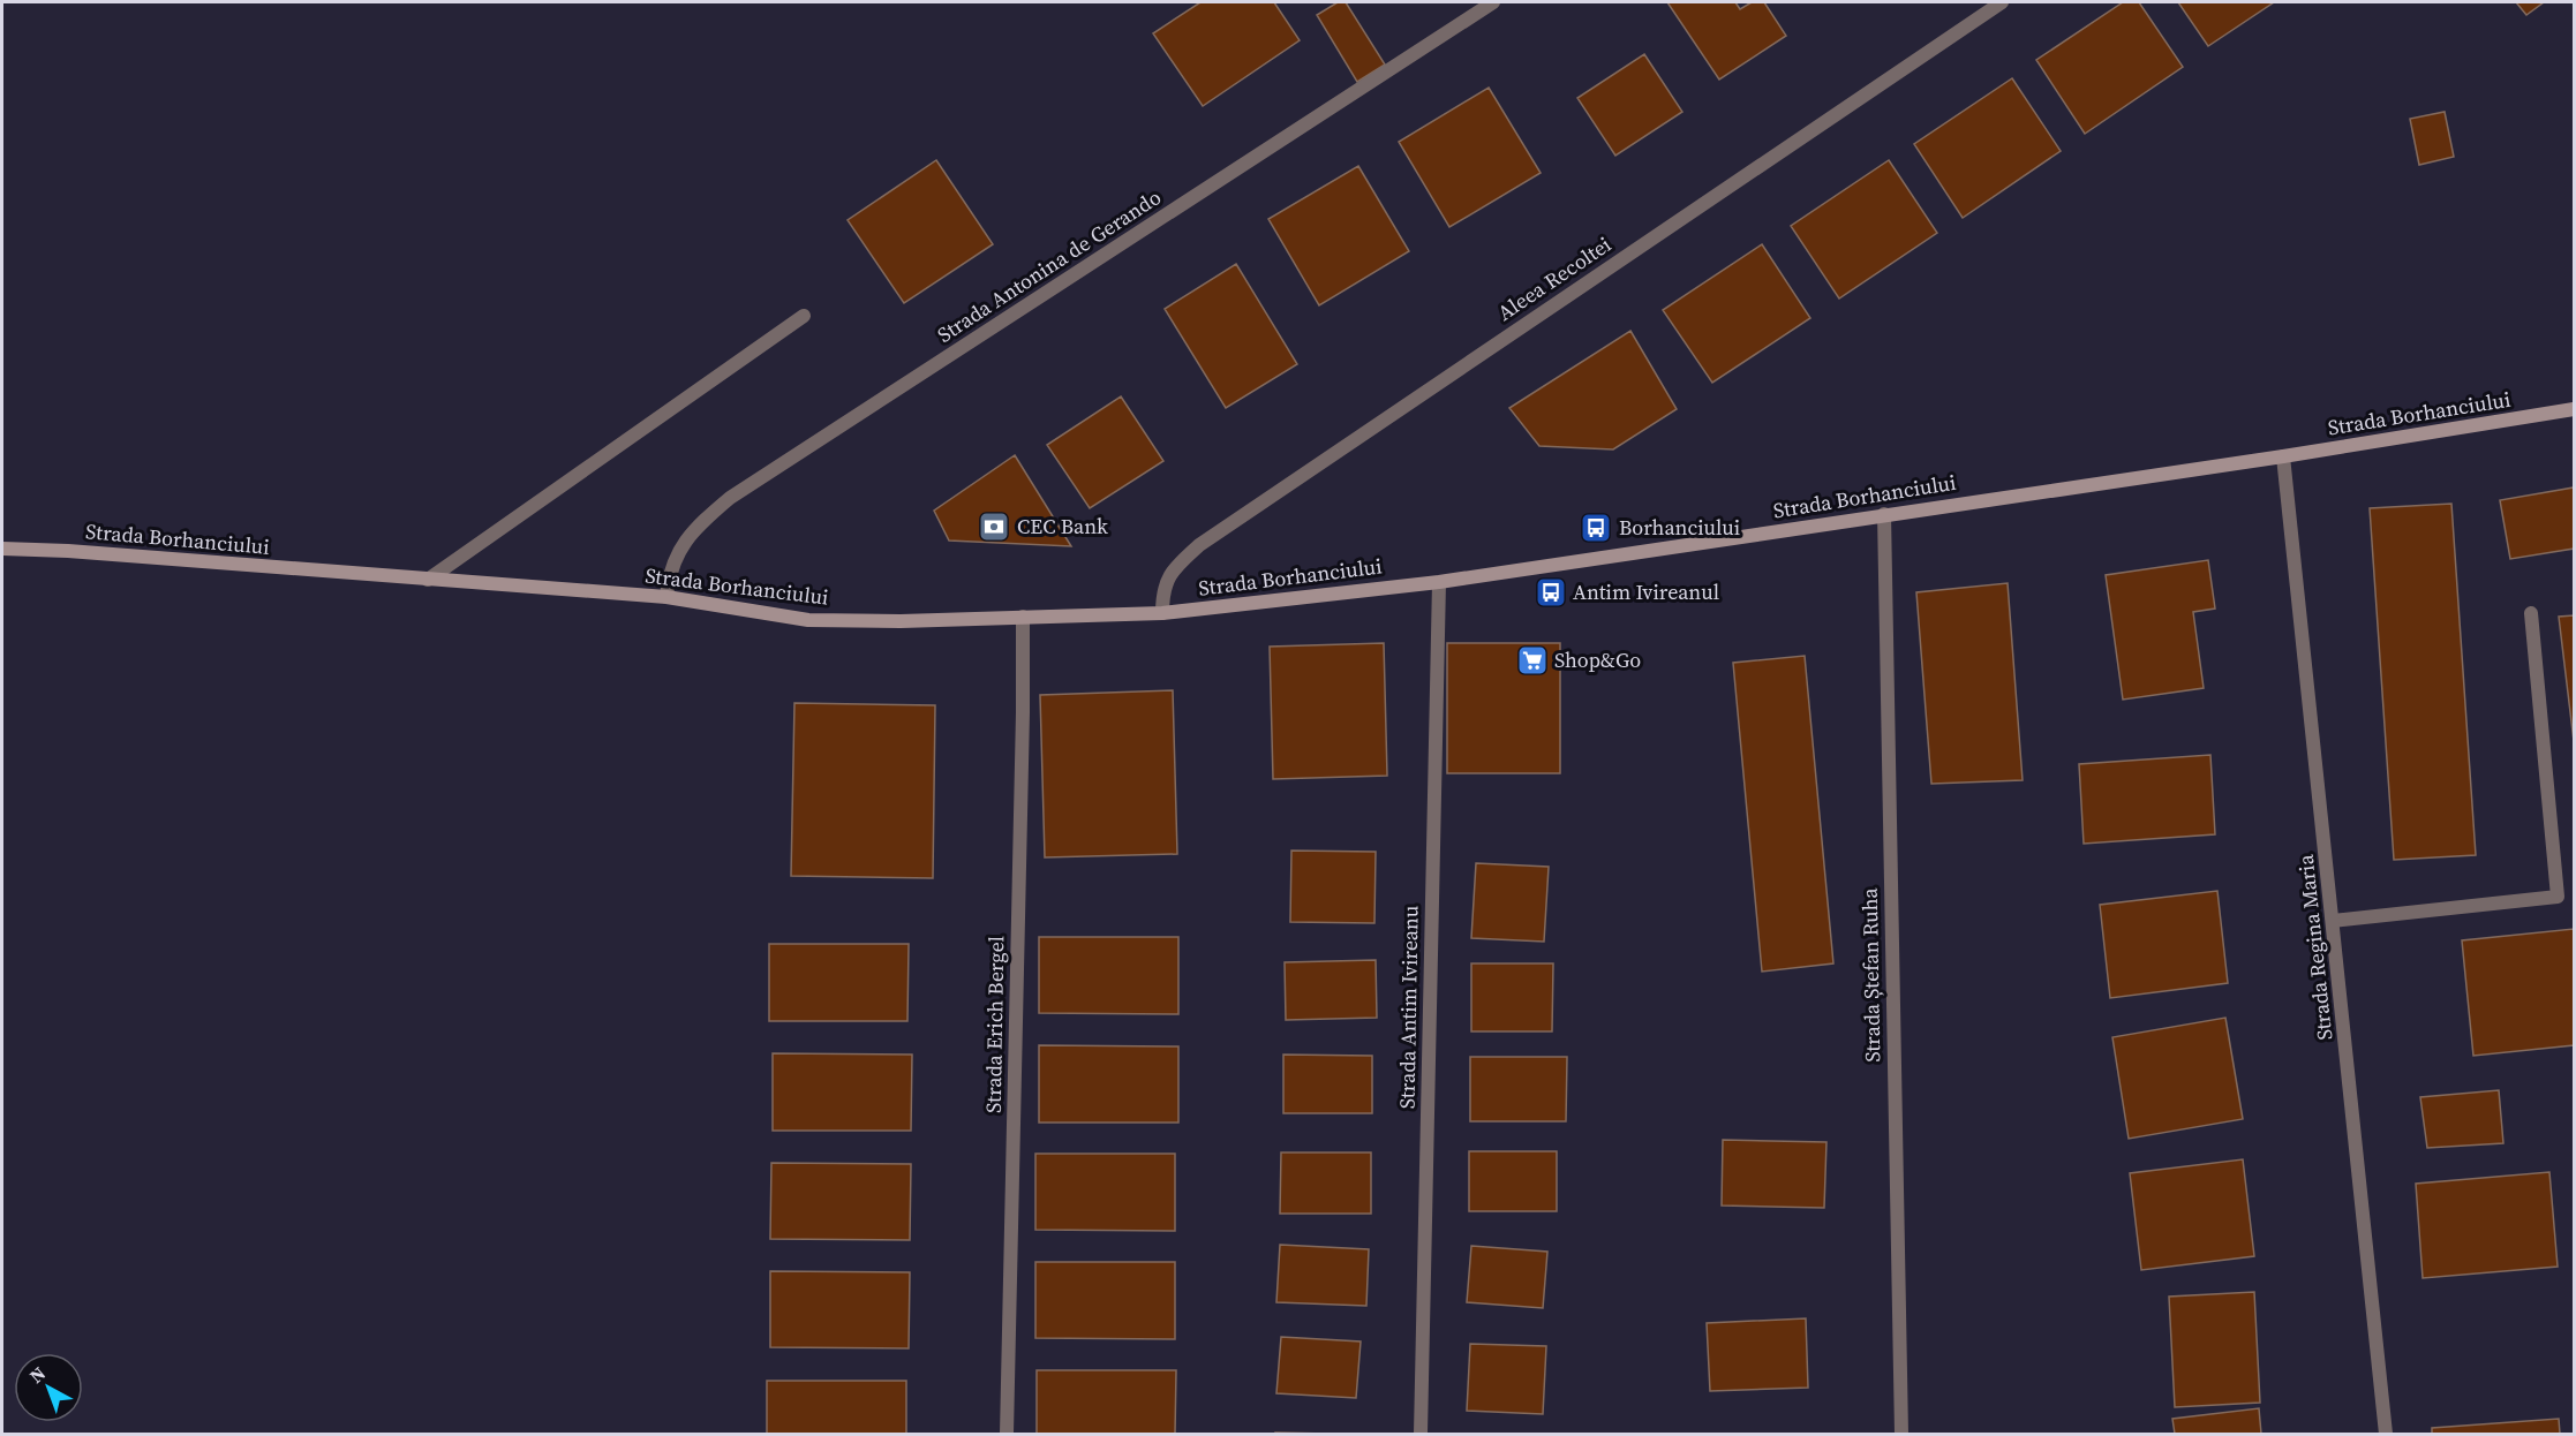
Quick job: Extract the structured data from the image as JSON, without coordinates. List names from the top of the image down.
{
  "streets": {
    "main road": ["Strada Borhanciului"],
    "street": [
      "Strada Antonina de Gerando",
      "Aleea Recoltei",
      "Strada Regina Maria",
      "Strada Ștefan Ruha",
      "Strada Antim Ivireanu",
      "Strada Erich Bergel"
    ]
  },
  "crossings": [
    ["Strada Antonina de Gerando", "Strada Borhanciului"],
    ["Aleea Recoltei", "Strada Borhanciului"],
    ["Strada Borhanciului", "Strada Regina Maria"],
    ["Strada Borhanciului", "Strada Ștefan Ruha"],
    ["Strada Borhanciului", "Strada Antim Ivireanu"],
    ["Strada Borhanciului", "Strada Erich Bergel"]
  ],
  "places": {
    "bank": ["CEC Bank"],
    "bus stop": ["Borhanciului", "Antim Ivireanul"],
    "supermarket": ["Shop&Go"]
  },
  "north": "top left"
}
